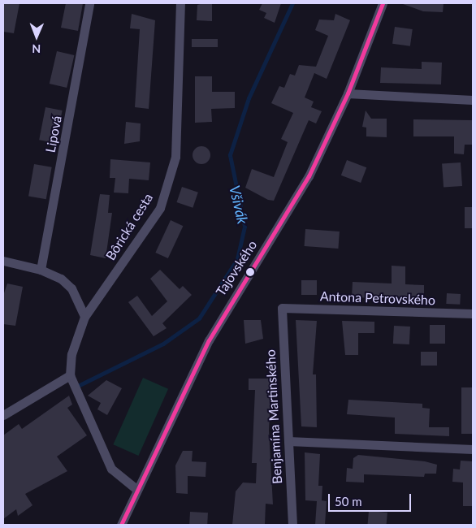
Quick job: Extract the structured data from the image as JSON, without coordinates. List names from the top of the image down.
{
  "streets": {
    "street": [
      "Lipová",
      "Bôrická cesta",
      "Tajovského",
      "Antona Petrovského",
      "Benjamína Martinského"
    ]
  },
  "crossings": [
    ["Antona Petrovského", "Benjamína Martinského"]
  ],
  "water": ["Všivák"],
  "scale_bar": "50 m",
  "north": "bottom"
}
